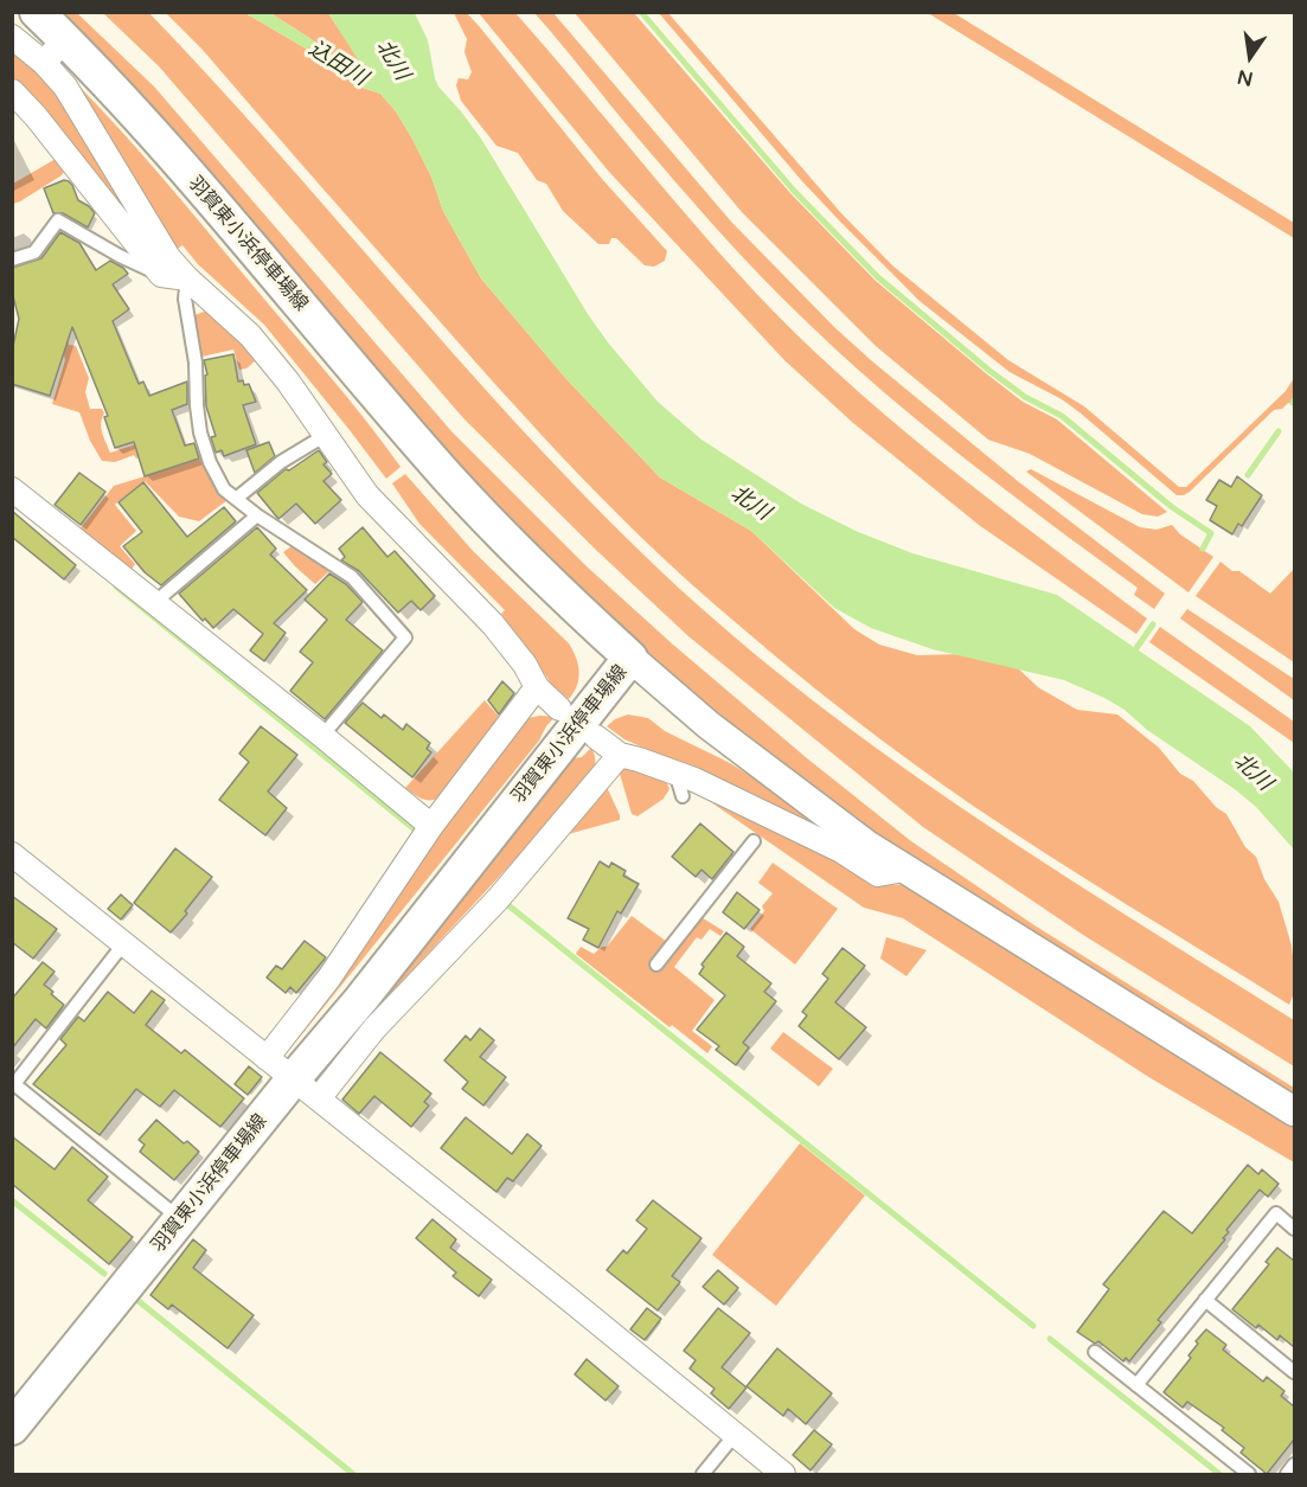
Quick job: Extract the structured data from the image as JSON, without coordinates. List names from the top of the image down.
{
  "streets": {
    "main road": ["羽賀東小浜停車場線"]
  },
  "water": ["北川", "込田川"],
  "north": "bottom"
}
